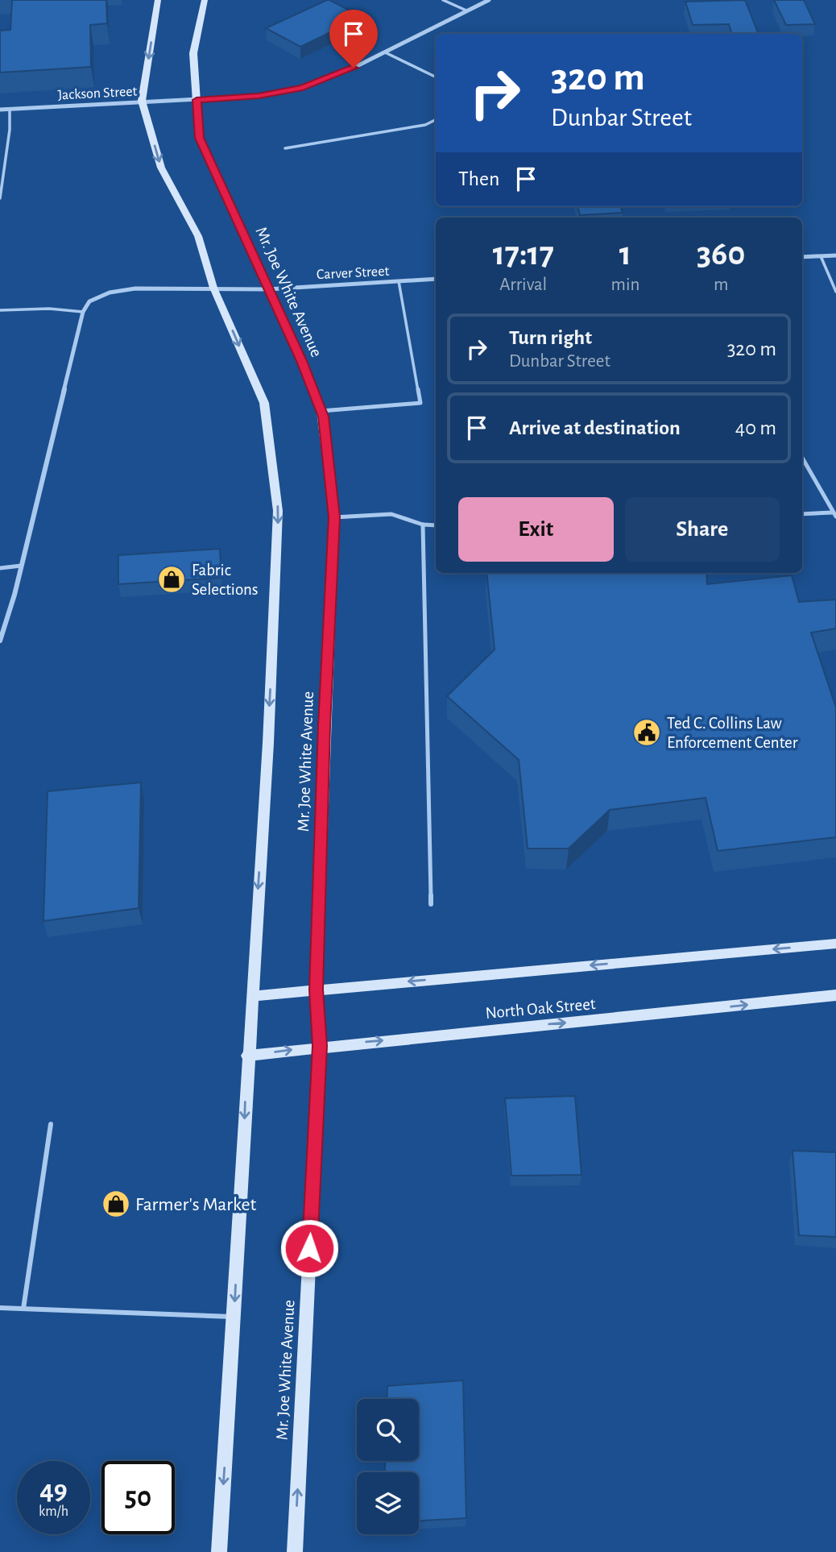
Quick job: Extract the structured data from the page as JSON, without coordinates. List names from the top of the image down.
{
  "streets": {
    "main road": ["Mr. Joe White Avenue", "North Oak Street"],
    "street": ["Jackson Street", "Carver Street"]
  },
  "crossings": [
    ["Jackson Street", "Mr. Joe White Avenue"],
    ["Carver Street", "Mr. Joe White Avenue"],
    ["Mr. Joe White Avenue", "North Oak Street"]
  ],
  "places": {
    "shop": ["Fabric Selections", "Farmer's Market"],
    "public building": ["Ted C. Collins Law Enforcement Center"]
  },
  "page": {
    "turn": ["320 m", "Dunbar Street"],
    "then": "Then",
    "eta": [
      "17:17",
      "Arrival",
      "1",
      "min",
      "360",
      "m"
    ],
    "list": [
      {
        "name": "Turn right",
        "note": "Dunbar Street",
        "value": "320 m"
      },
      {
        "name": "Arrive at destination",
        "value": "40 m"
      }
    ],
    "buttons": ["Exit", "Share"],
    "speed": "49 km/h",
    "limit": "50"
  }
}
